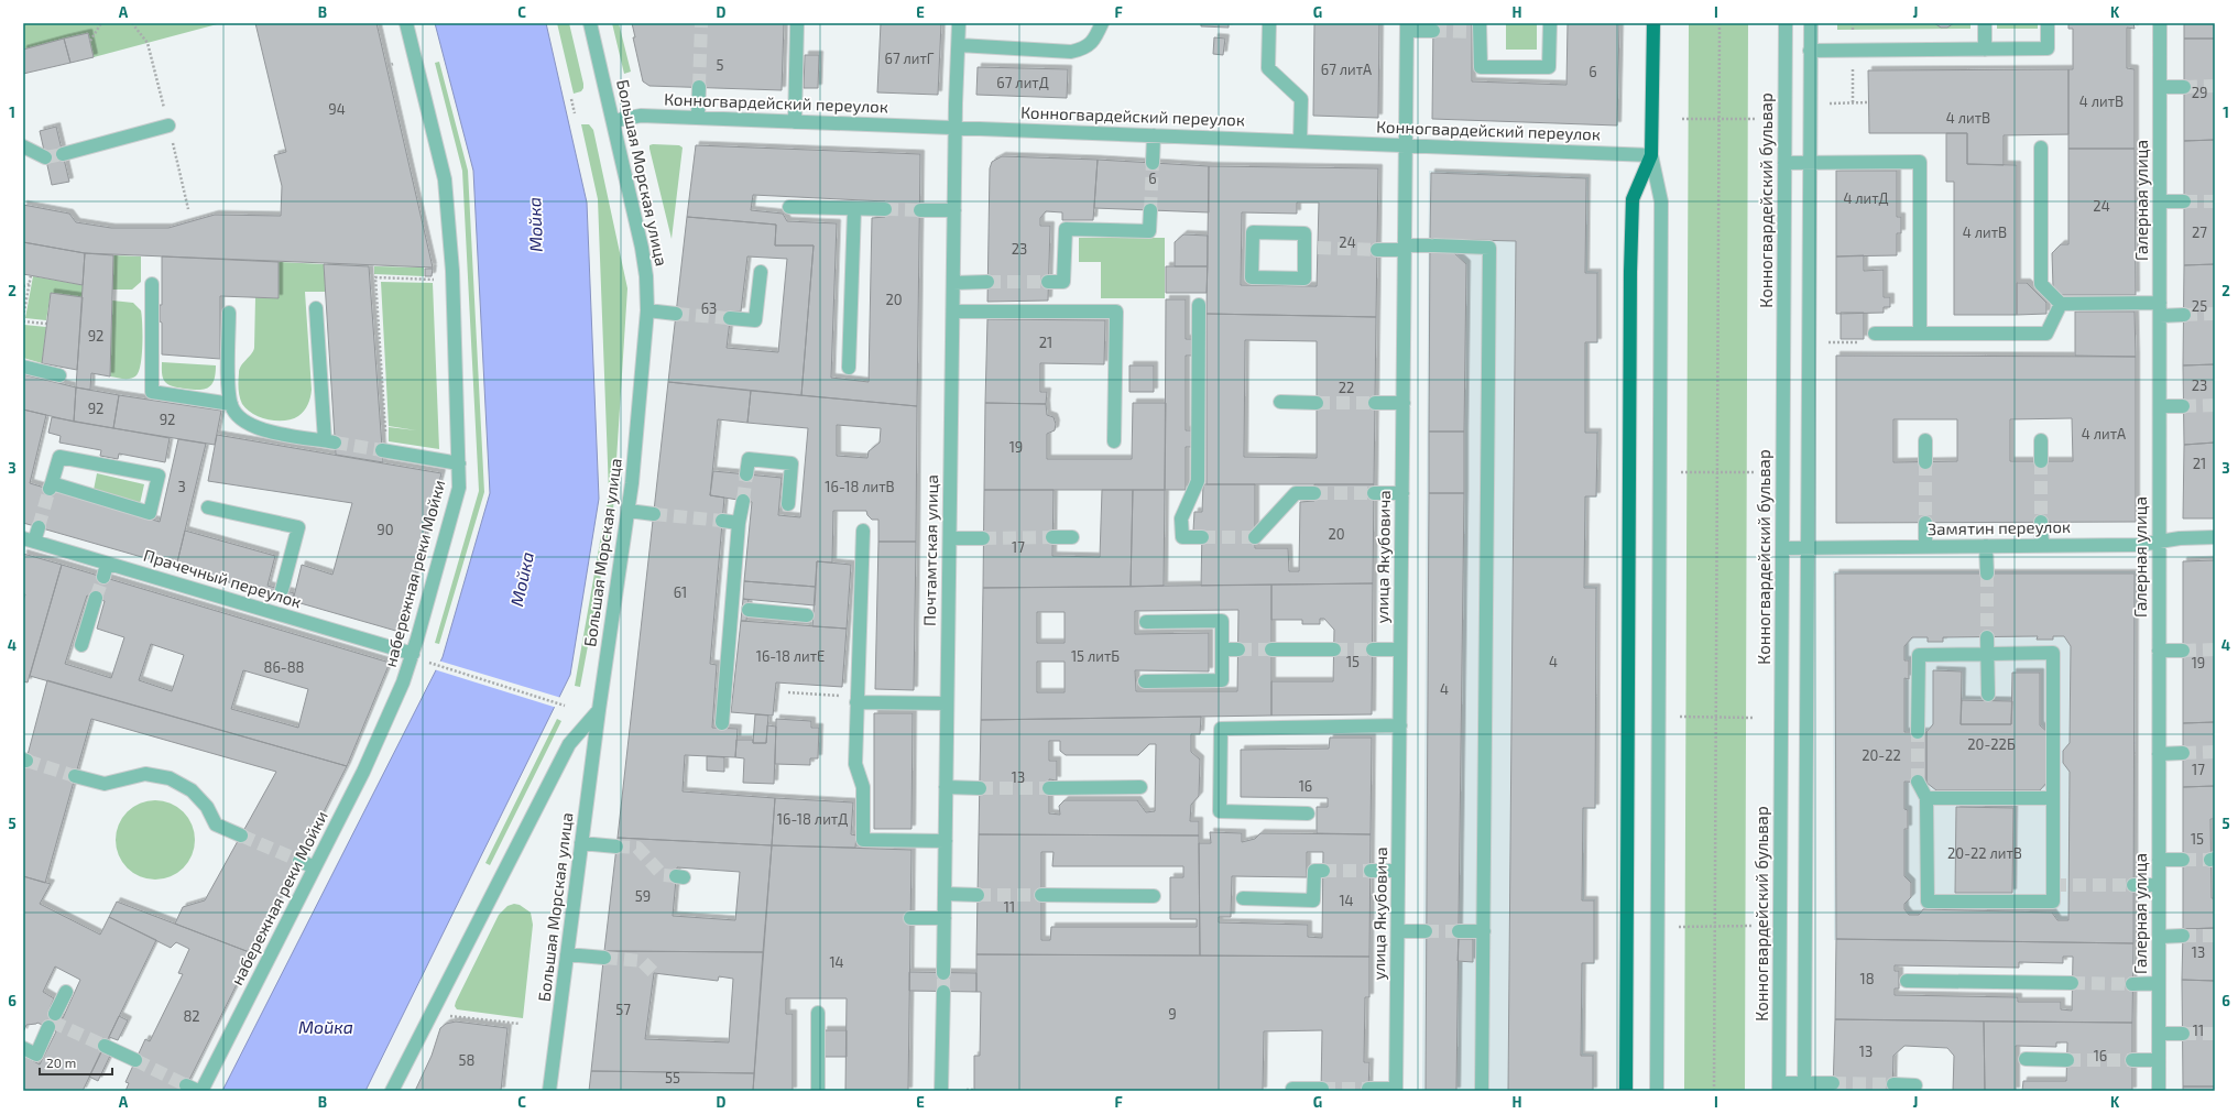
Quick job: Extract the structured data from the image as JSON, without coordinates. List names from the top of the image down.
{
  "streets": {
    "street": [
      "Конногвардейский переулок",
      "Большая Морская улица",
      "Конногвардейский бульвар",
      "Галерная улица",
      "Замятин переулок",
      "Почтамтская улица",
      "улица Якубовича",
      "набережная реки Мойки",
      "Прачечный переулок"
    ]
  },
  "crossings": [
    ["Конногвардейский переулок", "Большая Морская улица"],
    ["Конногвардейский переулок", "Почтамтская улица"],
    ["Конногвардейский переулок", "улица Якубовича"],
    ["Конногвардейский бульвар", "Замятин переулок"],
    ["Галерная улица", "Замятин переулок"],
    ["набережная реки Мойки", "Прачечный переулок"]
  ],
  "water": ["Мойка"],
  "house_numbers": [
    "67 литГ",
    "5",
    "67 литА",
    "6",
    "67 литД",
    "29",
    "4 литВ",
    "94",
    "4 литВ",
    "6",
    "4 литД",
    "24",
    "4 литВ",
    "27",
    "24",
    "23",
    "20",
    "25",
    "63",
    "92",
    "21",
    "23",
    "22",
    "92",
    "92",
    "4 литА",
    "19",
    "21",
    "3",
    "16-18 литВ",
    "90",
    "20",
    "17",
    "61",
    "16-18 литЕ",
    "15 литБ",
    "15",
    "4",
    "19",
    "86-88",
    "4",
    "20-22Б",
    "20-22",
    "17",
    "13",
    "16",
    "16-18 литД",
    "15",
    "20-22 литВ",
    "59",
    "14",
    "11",
    "13",
    "14",
    "18",
    "57",
    "9",
    "82",
    "11",
    "13",
    "16",
    "58",
    "55"
  ],
  "scale_bar": "20 m",
  "grid": {
    "columns": [
      "A",
      "B",
      "C",
      "D",
      "E",
      "F",
      "G",
      "H",
      "I",
      "J",
      "K"
    ],
    "rows": [
      "1",
      "2",
      "3",
      "4",
      "5",
      "6"
    ]
  }
}
